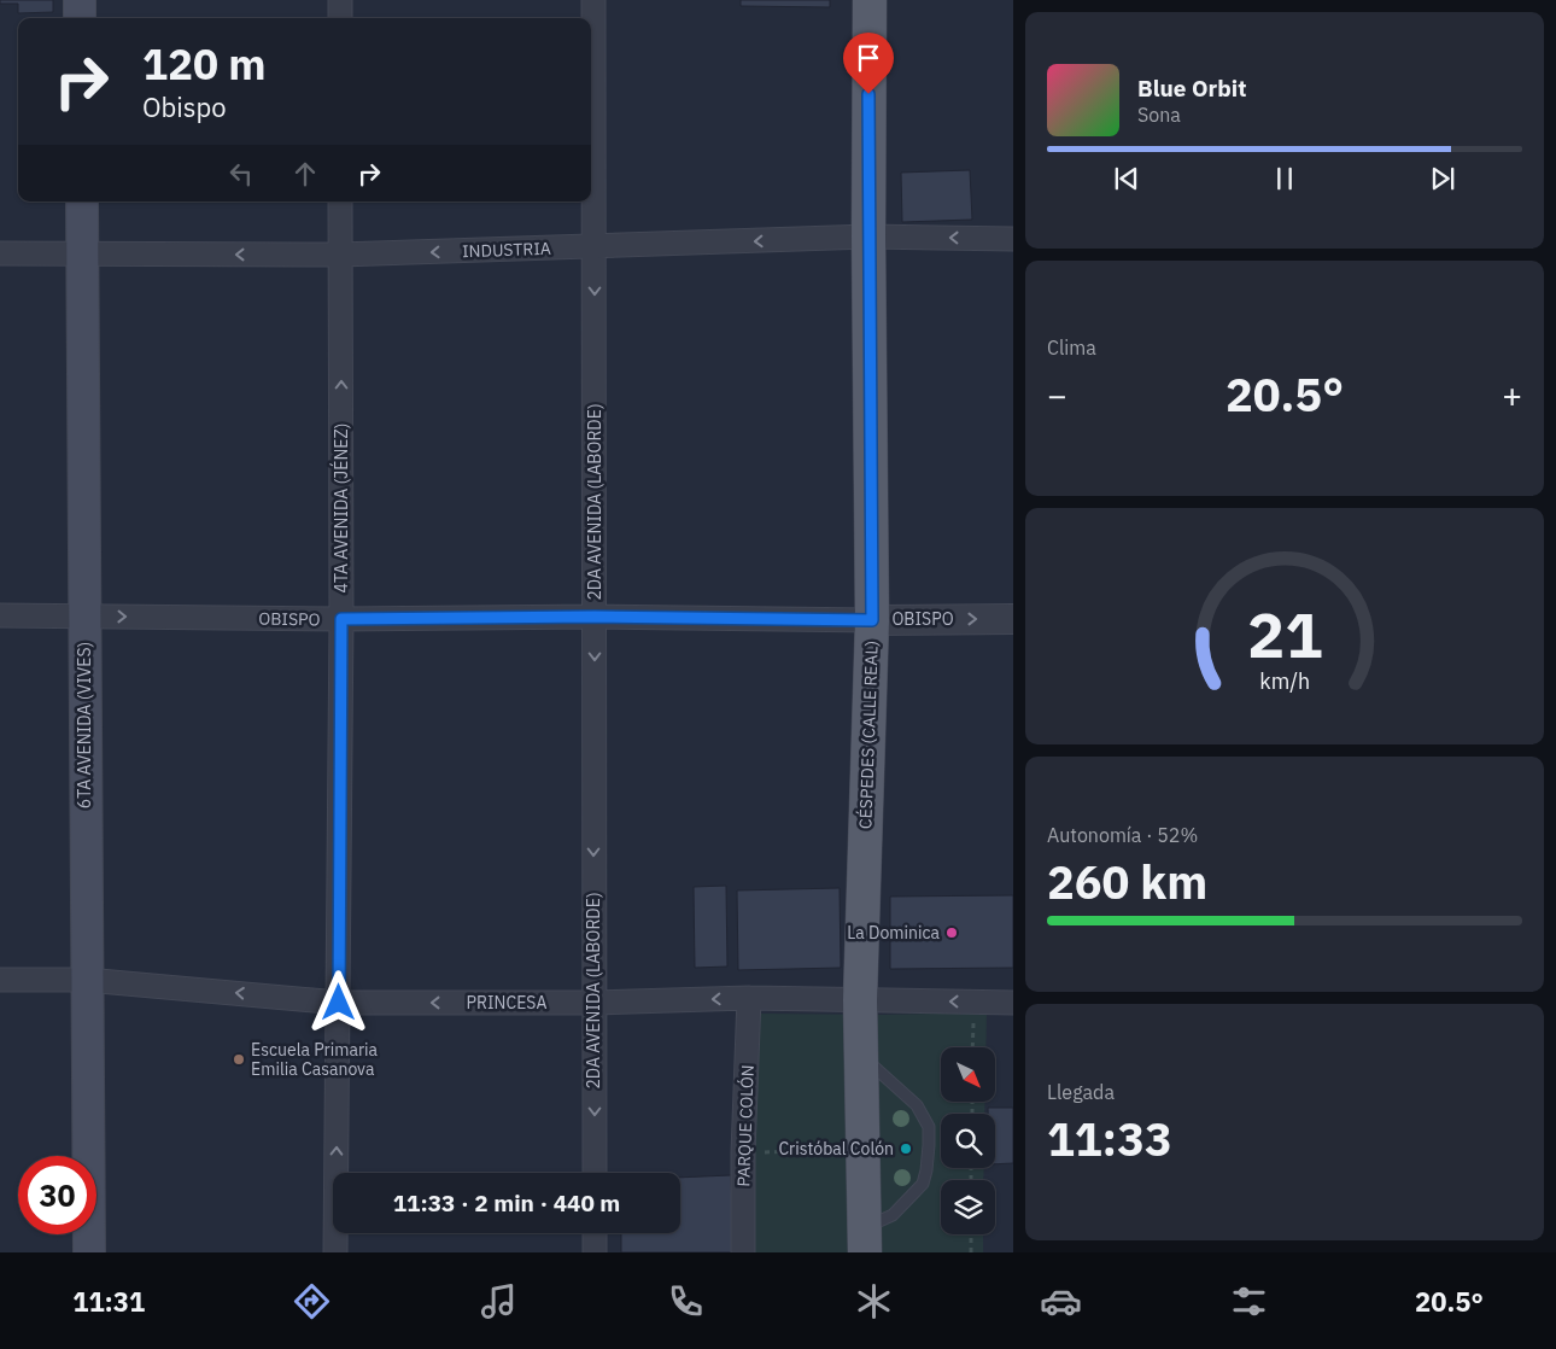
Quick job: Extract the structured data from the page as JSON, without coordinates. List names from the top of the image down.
{
  "streets": {
    "main road": ["6TA AVENIDA (VIVES)", "CÉSPEDES (CALLE REAL)"],
    "street": [
      "INDUSTRIA",
      "2DA AVENIDA (LABORDE)",
      "4TA AVENIDA (JÉNEZ)",
      "OBISPO",
      "PRINCESA",
      "PARQUE COLÓN"
    ]
  },
  "crossings": [
    ["INDUSTRIA", "2DA AVENIDA (LABORDE)"],
    ["INDUSTRIA", "4TA AVENIDA (JÉNEZ)"],
    ["INDUSTRIA", "6TA AVENIDA (VIVES)"],
    ["INDUSTRIA", "CÉSPEDES (CALLE REAL)"],
    ["2DA AVENIDA (LABORDE)", "OBISPO"],
    ["2DA AVENIDA (LABORDE)", "PRINCESA"],
    ["4TA AVENIDA (JÉNEZ)", "OBISPO"],
    ["4TA AVENIDA (JÉNEZ)", "PRINCESA"],
    ["OBISPO", "6TA AVENIDA (VIVES)"],
    ["OBISPO", "CÉSPEDES (CALLE REAL)"],
    ["6TA AVENIDA (VIVES)", "PRINCESA"],
    ["CÉSPEDES (CALLE REAL)", "PRINCESA"],
    ["PRINCESA", "PARQUE COLÓN"]
  ],
  "one_way": [
    "INDUSTRIA",
    "2DA AVENIDA (LABORDE)",
    "4TA AVENIDA (JÉNEZ)",
    "OBISPO",
    "PRINCESA"
  ],
  "places": ["La Dominica", "Escuela Primaria Emilia Casanova", "Cristóbal Colón"],
  "north": "bottom right",
  "page": {
    "turn": ["120 m", "Obispo"],
    "song": ["Blue Orbit", "Sona"],
    "tile": [
      "Clima",
      ["Autonomía · 52%", "260 km"],
      ["Llegada", "11:33"]
    ],
    "heat": ["−", "20.5°", "+"],
    "limit": "30",
    "trip": "11:33 · 2 min · 440 m",
    "tabs": ["11:31", "20.5°"],
    "gauge": ["21", "km/h"]
  }
}
